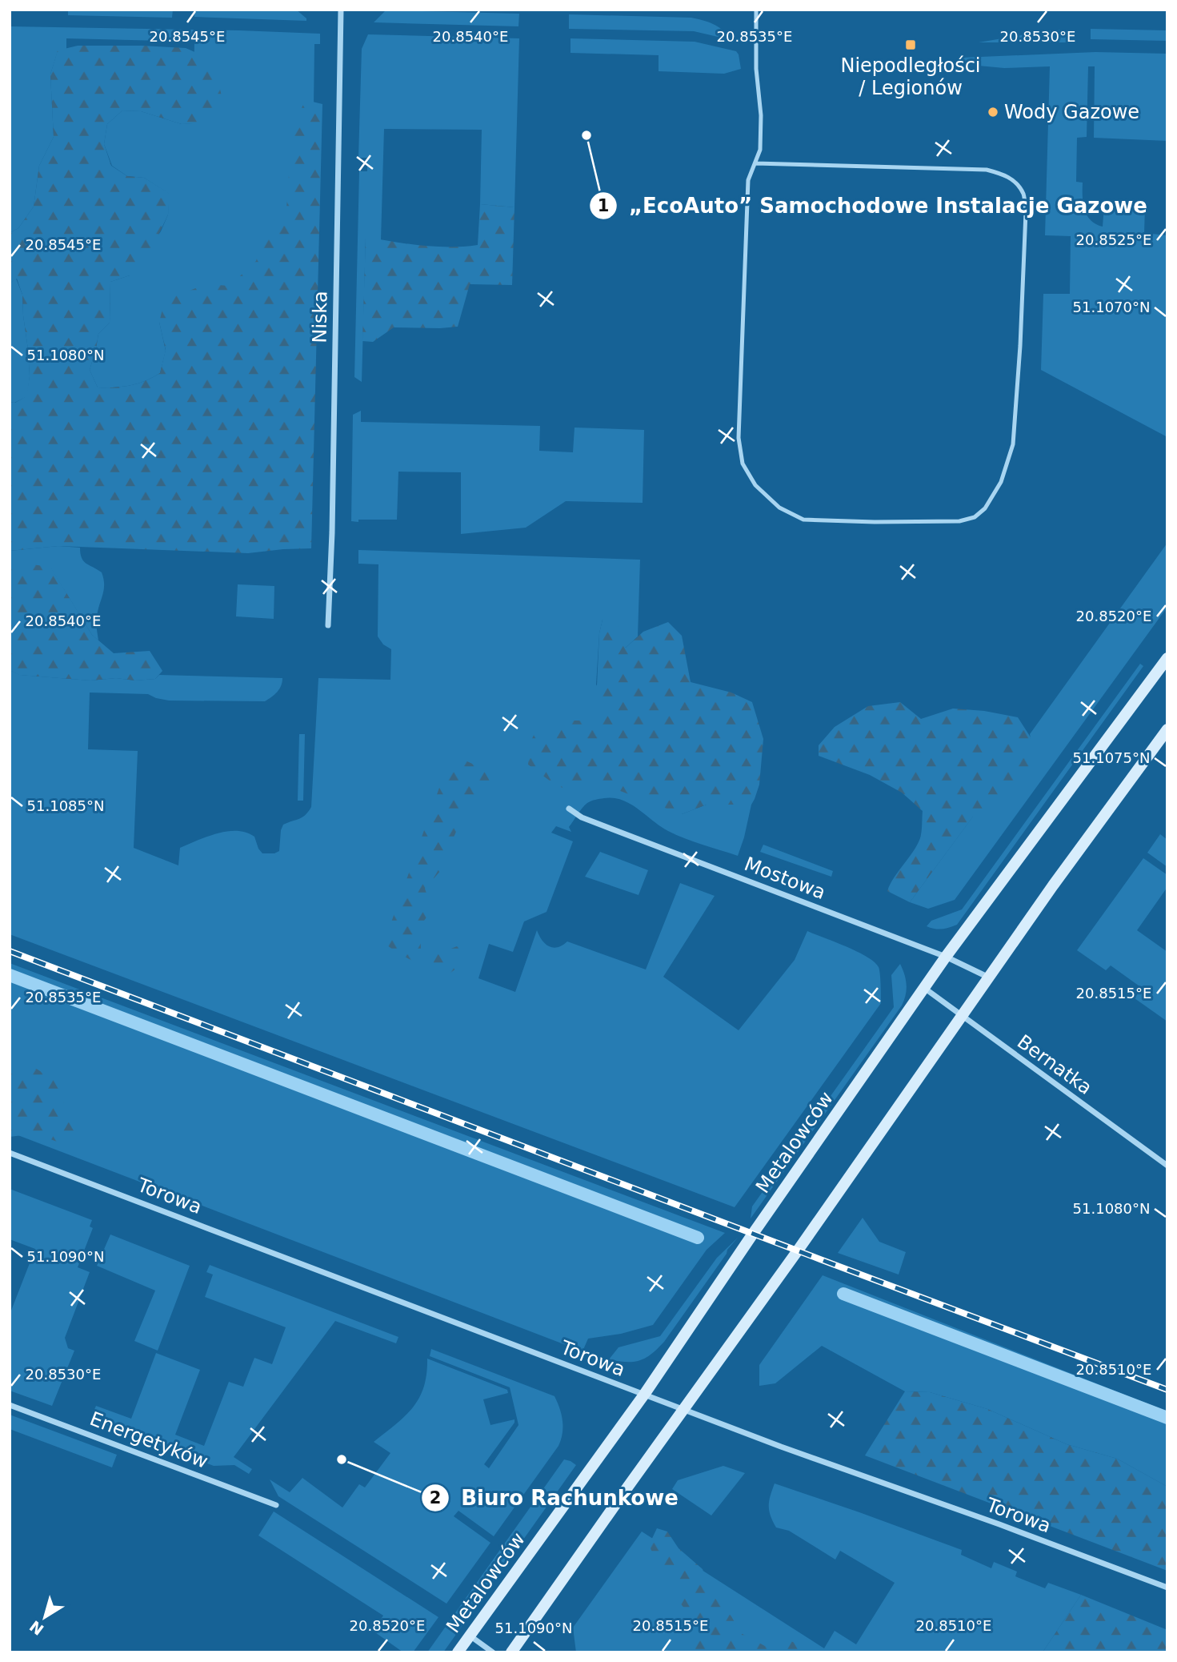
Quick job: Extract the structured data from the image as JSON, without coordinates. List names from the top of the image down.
{
  "streets": {
    "street": [
      "Niska",
      "Mostowa",
      "Bernatka",
      "Metalowców",
      "Torowa",
      "Energetyków"
    ]
  },
  "crossings": [
    ["Mostowa", "Metalowców"],
    ["Bernatka", "Metalowców"],
    ["Metalowców", "Torowa"]
  ],
  "places": {
    "transit": ["Niepodległości / Legionów"],
    "other": ["Wody Gazowe", "„EcoAuto” Samochodowe Instalacje Gazowe", "Biuro Rachunkowe"]
  },
  "north": "bottom left",
  "coordinates": [
    "20.8545°E",
    "20.8540°E",
    "20.8535°E",
    "20.8530°E",
    "20.8525°E",
    "51.1070°N",
    "51.1080°N",
    "20.8520°E",
    "51.1075°N",
    "51.1085°N",
    "20.8515°E",
    "51.1090°N",
    "20.8510°E"
  ]
}
